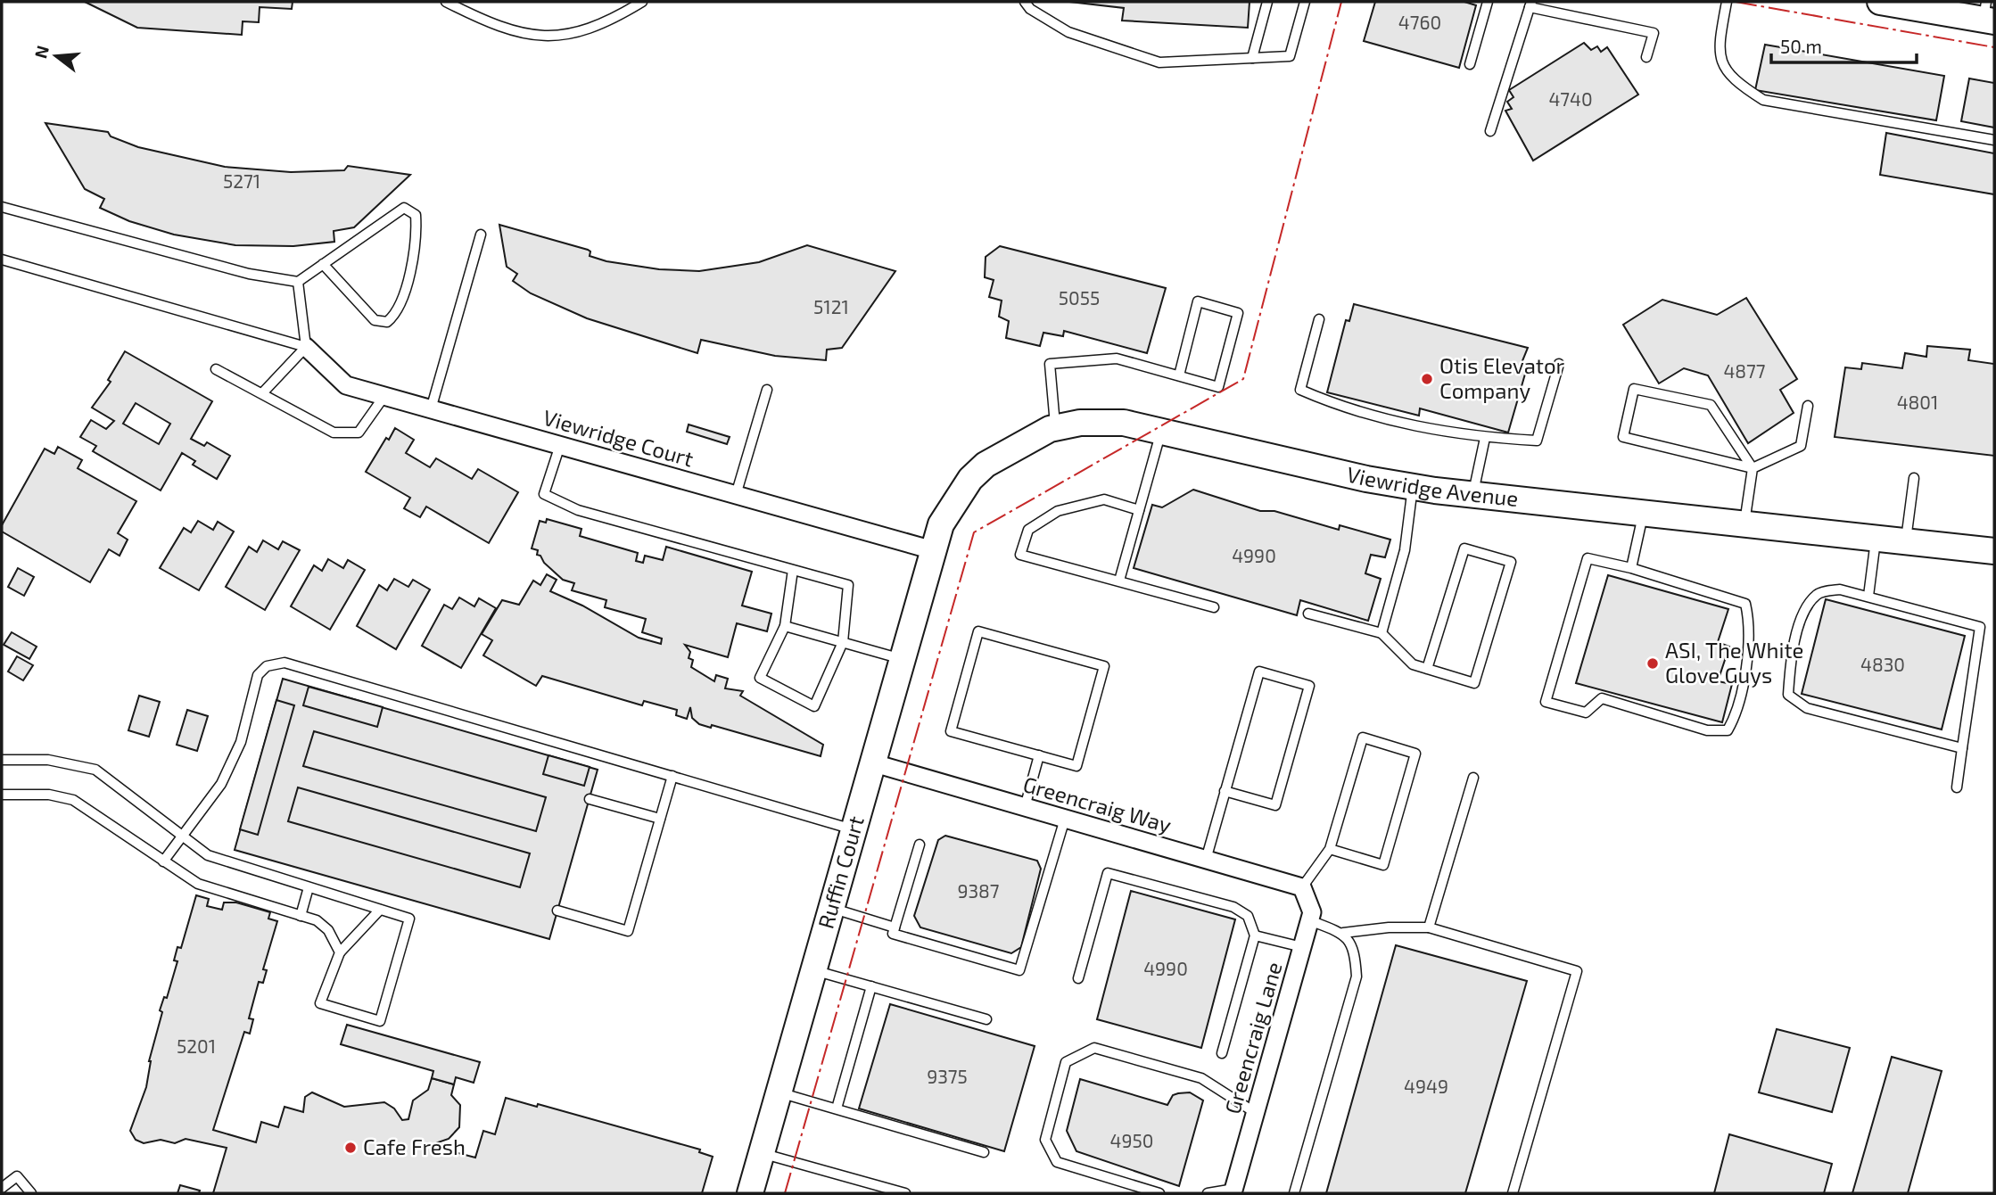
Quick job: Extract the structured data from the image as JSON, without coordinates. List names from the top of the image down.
{
  "streets": {
    "street": [
      "Viewridge Court",
      "Viewridge Avenue",
      "Greencraig Way",
      "Ruffin Court",
      "Greencraig Lane"
    ]
  },
  "crossings": [
    ["Viewridge Court", "Viewridge Avenue"],
    ["Viewridge Court", "Ruffin Court"],
    ["Viewridge Avenue", "Ruffin Court"],
    ["Greencraig Way", "Ruffin Court"],
    ["Greencraig Way", "Greencraig Lane"]
  ],
  "places": ["Otis Elevator Company", "ASI, The White Glove Guys", "Cafe Fresh"],
  "house_numbers": [
    "4760",
    "4740",
    "5271",
    "5055",
    "5121",
    "4877",
    "4801",
    "4990",
    "4830",
    "9387",
    "4990",
    "5201",
    "9375",
    "4949",
    "4950"
  ],
  "scale_bar": "50 m",
  "north": "left"
}
